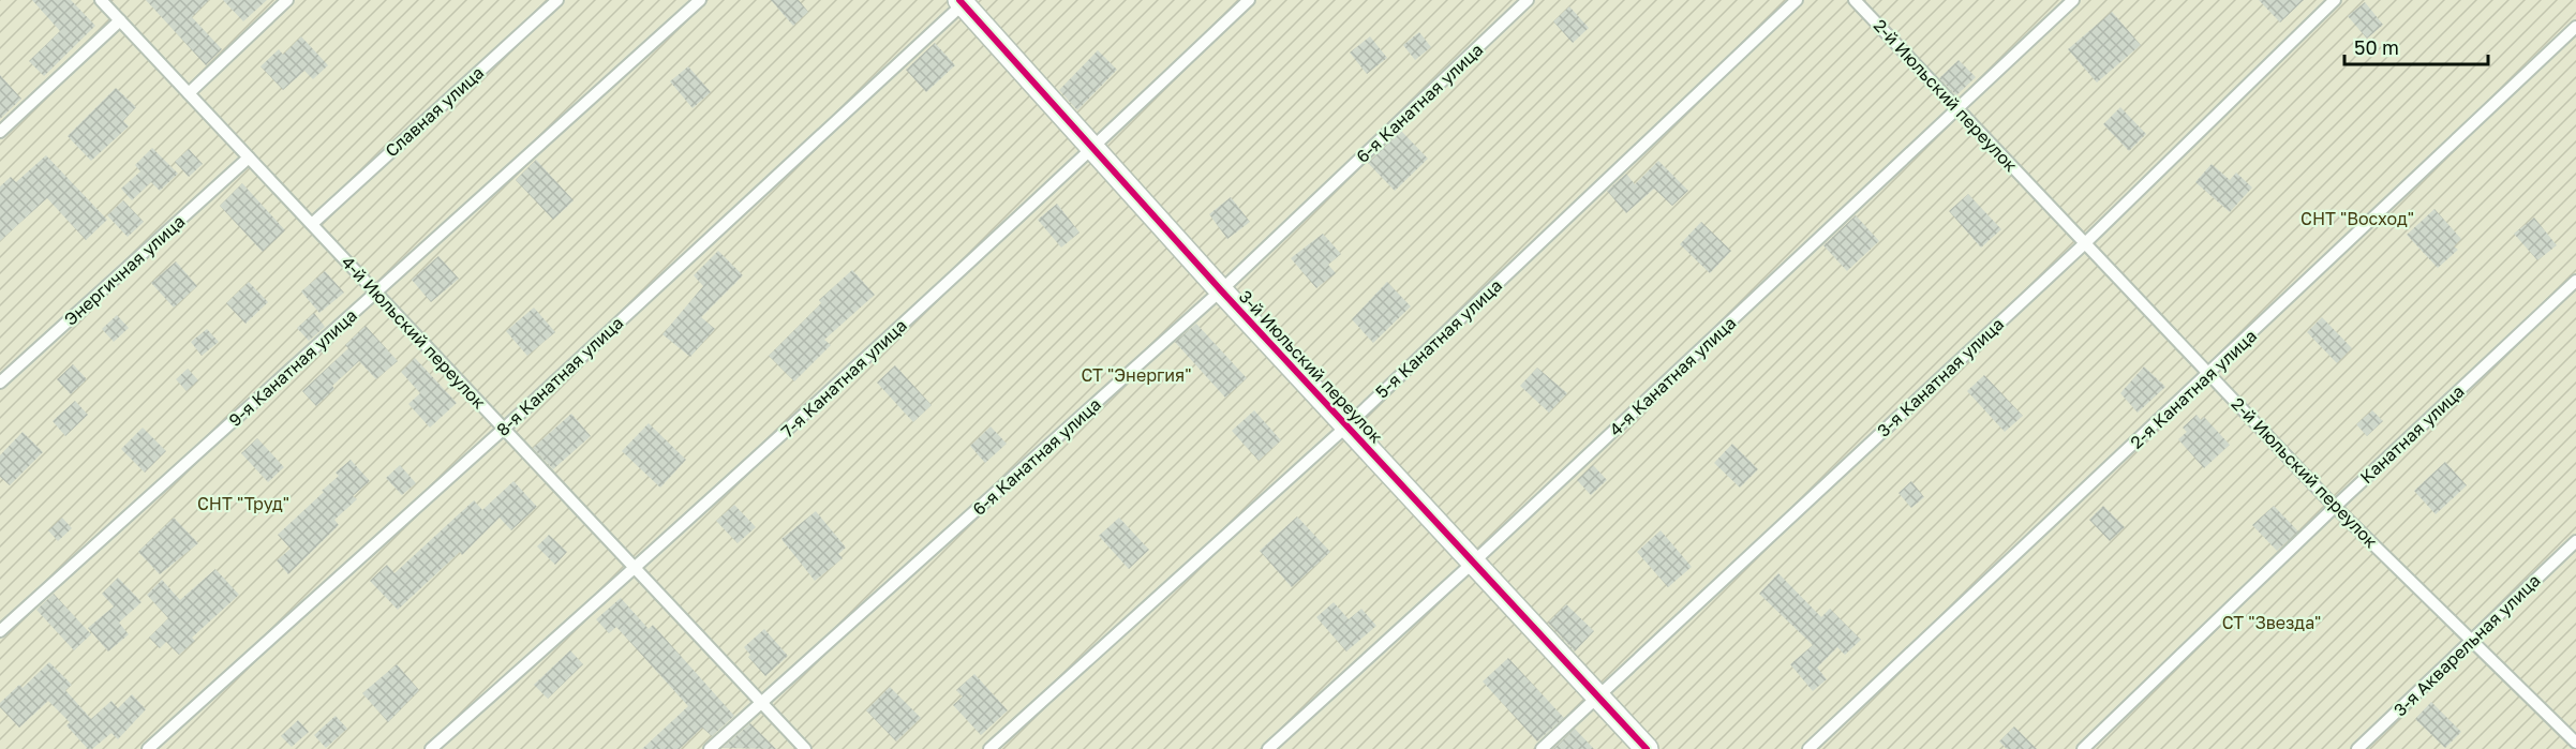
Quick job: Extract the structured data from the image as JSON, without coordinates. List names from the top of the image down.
{
  "streets": {
    "street": ["3-й Июльский переулок"],
    "lane": [
      "2-й Июльский переулок",
      "6-я Канатная улица",
      "Славная улица",
      "Энергичная улица",
      "4-й Июльский переулок",
      "5-я Канатная улица",
      "9-я Канатная улица",
      "8-я Канатная улица",
      "4-я Канатная улица",
      "3-я Канатная улица",
      "7-я Канатная улица",
      "2-я Канатная улица",
      "Канатная улица",
      "3-я Акварельная улица"
    ]
  },
  "crossings": [
    ["2-й Июльский переулок", "4-я Канатная улица"],
    ["2-й Июльский переулок", "3-я Канатная улица"],
    ["2-й Июльский переулок", "2-я Канатная улица"],
    ["2-й Июльский переулок", "Канатная улица"],
    ["2-й Июльский переулок", "3-я Акварельная улица"],
    ["6-я Канатная улица", "4-й Июльский переулок"],
    ["6-я Канатная улица", "3-й Июльский переулок"],
    ["Славная улица", "4-й Июльский переулок"],
    ["Энергичная улица", "4-й Июльский переулок"],
    ["4-й Июльский переулок", "9-я Канатная улица"],
    ["4-й Июльский переулок", "8-я Канатная улица"],
    ["4-й Июльский переулок", "7-я Канатная улица"],
    ["5-я Канатная улица", "3-й Июльский переулок"],
    ["3-й Июльский переулок", "8-я Канатная улица"],
    ["3-й Июльский переулок", "4-я Канатная улица"],
    ["3-й Июльский переулок", "3-я Канатная улица"],
    ["3-й Июльский переулок", "7-я Канатная улица"]
  ],
  "parks": [
    "СНТ \"Восход\"",
    "СТ \"Энергия\"",
    "СНТ \"Труд\"",
    "СТ \"Звезда\""
  ],
  "scale_bar": "50 m"
}
